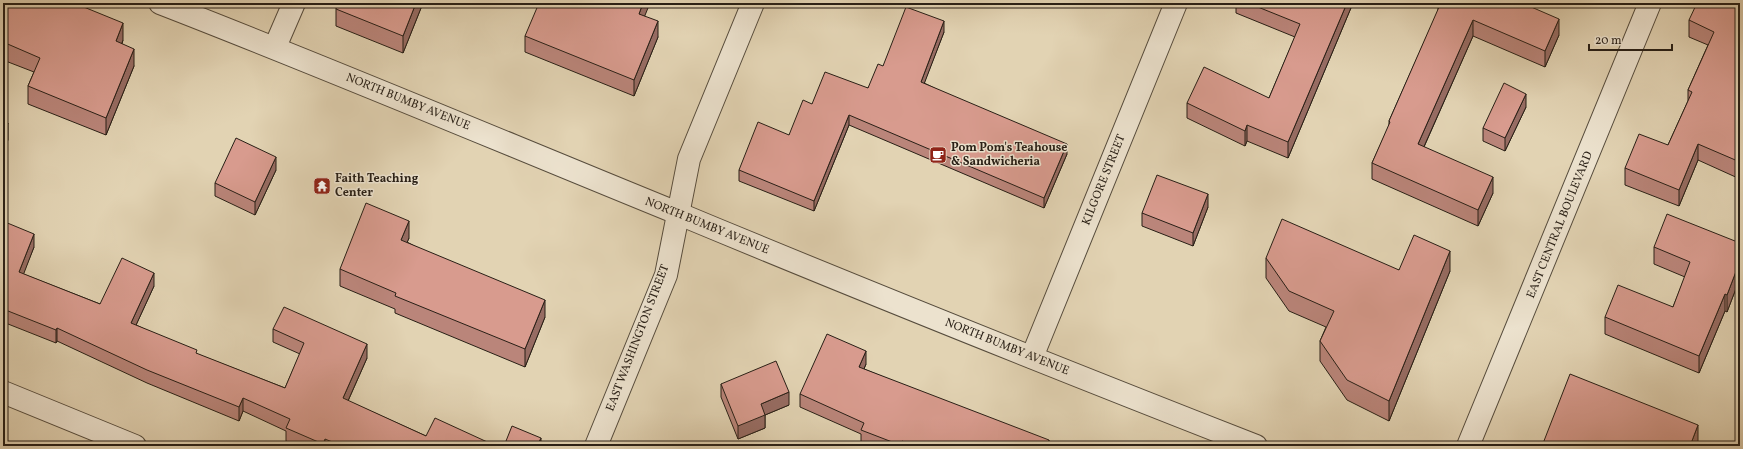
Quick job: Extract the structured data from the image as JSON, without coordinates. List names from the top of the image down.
{
  "streets": {
    "street": [
      "NORTH BUMBY AVENUE",
      "KILGORE STREET",
      "EAST CENTRAL BOULEVARD",
      "EAST WASHINGTON STREET"
    ]
  },
  "crossings": [
    ["NORTH BUMBY AVENUE", "KILGORE STREET"],
    ["NORTH BUMBY AVENUE", "EAST WASHINGTON STREET"]
  ],
  "places": {
    "cafe": ["Pom Pom's Teahouse & Sandwicheria"],
    "temple": ["Faith Teaching Center"]
  },
  "scale_bar": "20 m"
}
